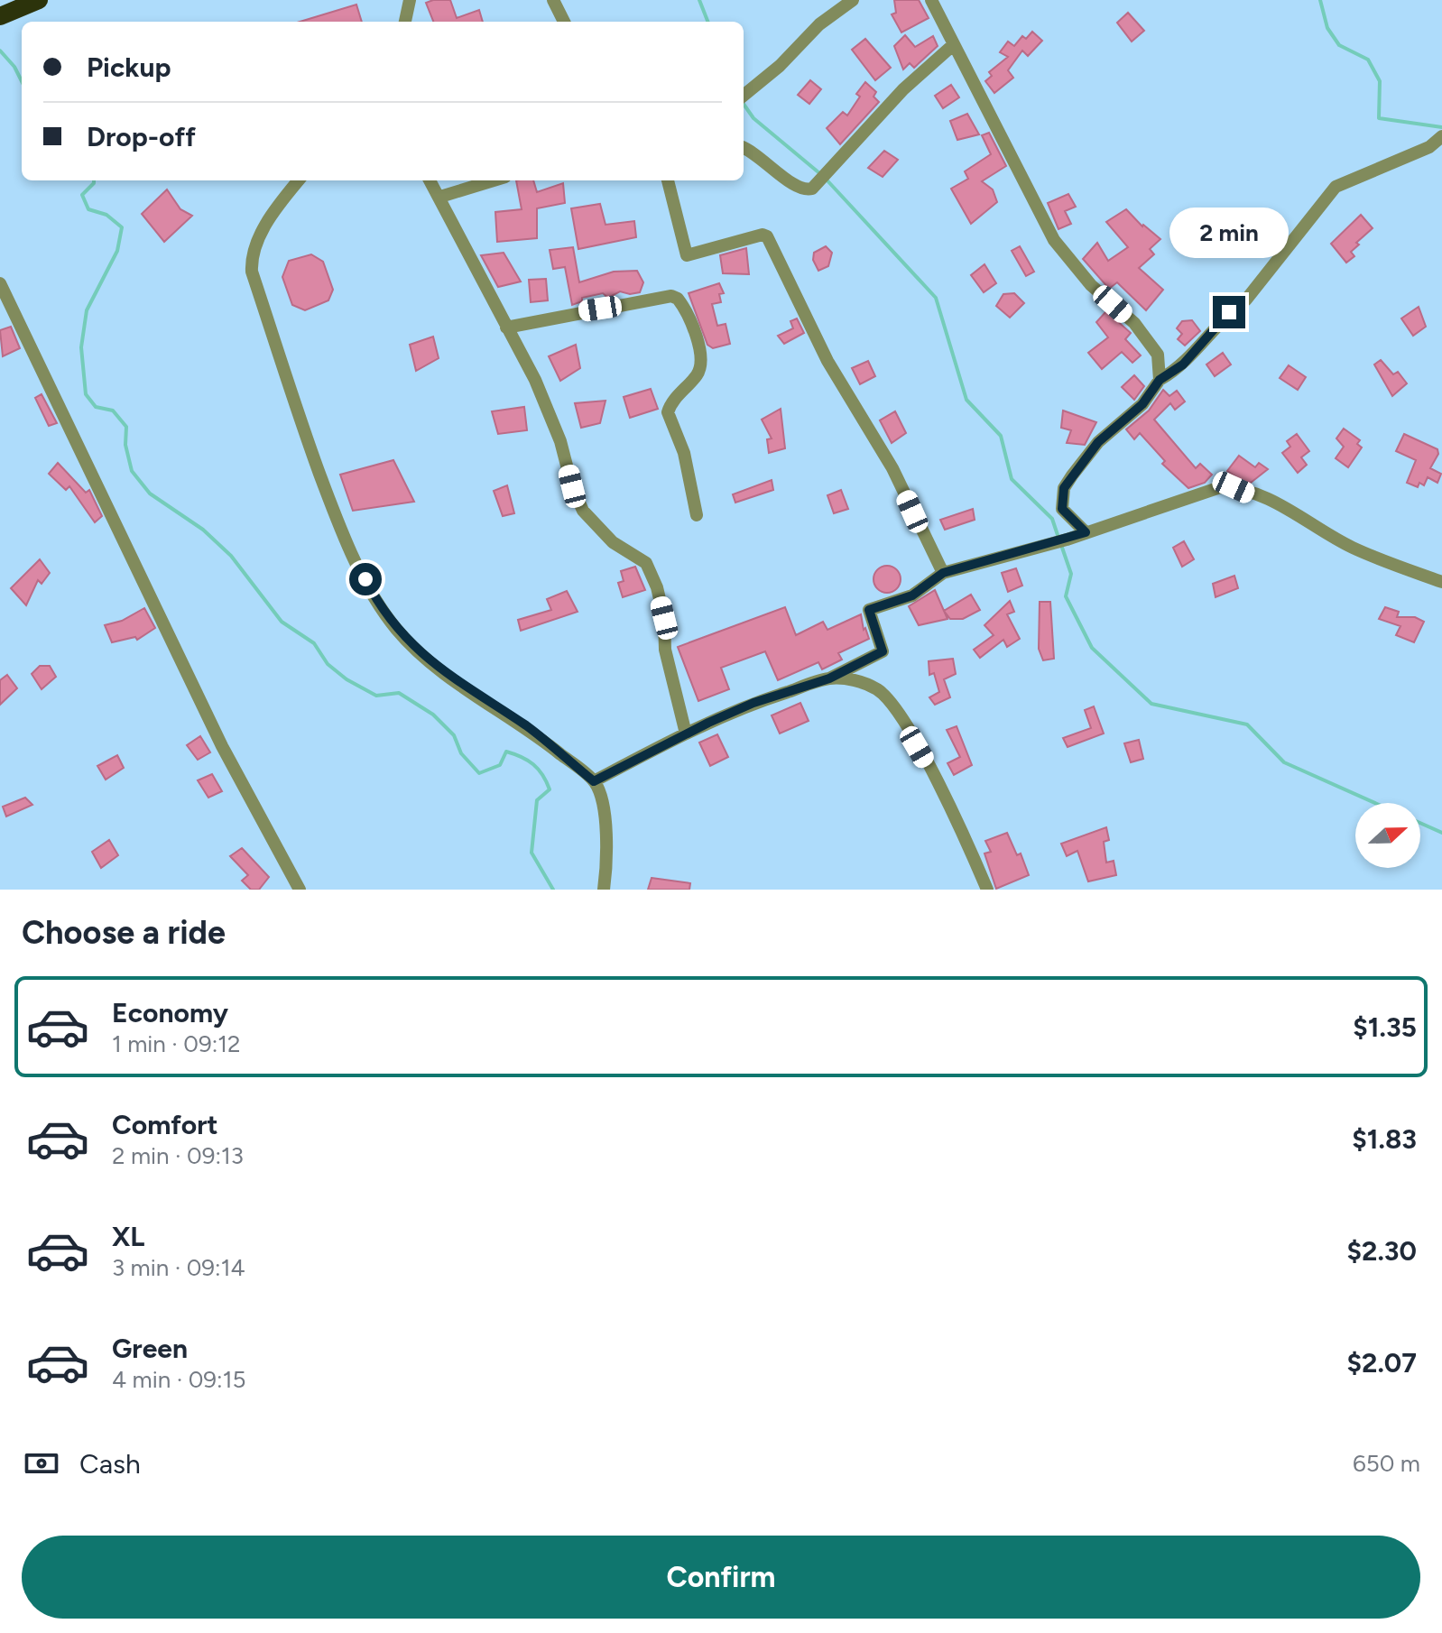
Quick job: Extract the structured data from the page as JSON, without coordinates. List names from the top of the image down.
{
  "north": "right",
  "page": {
    "banner": ["Pickup", "Drop-off"],
    "bubble": "2 min",
    "heading": "Choose a ride",
    "list": [
      {
        "name": "Economy",
        "note": "1 min · 09:12",
        "value": "$1.35"
      },
      {
        "name": "Comfort",
        "note": "2 min · 09:13",
        "value": "$1.83"
      },
      {
        "name": "XL",
        "note": "3 min · 09:14",
        "value": "$2.30"
      },
      {
        "name": "Green",
        "note": "4 min · 09:15",
        "value": "$2.07"
      }
    ],
    "pay": ["Cash", "650 m"],
    "buttons": "Confirm"
  }
}
